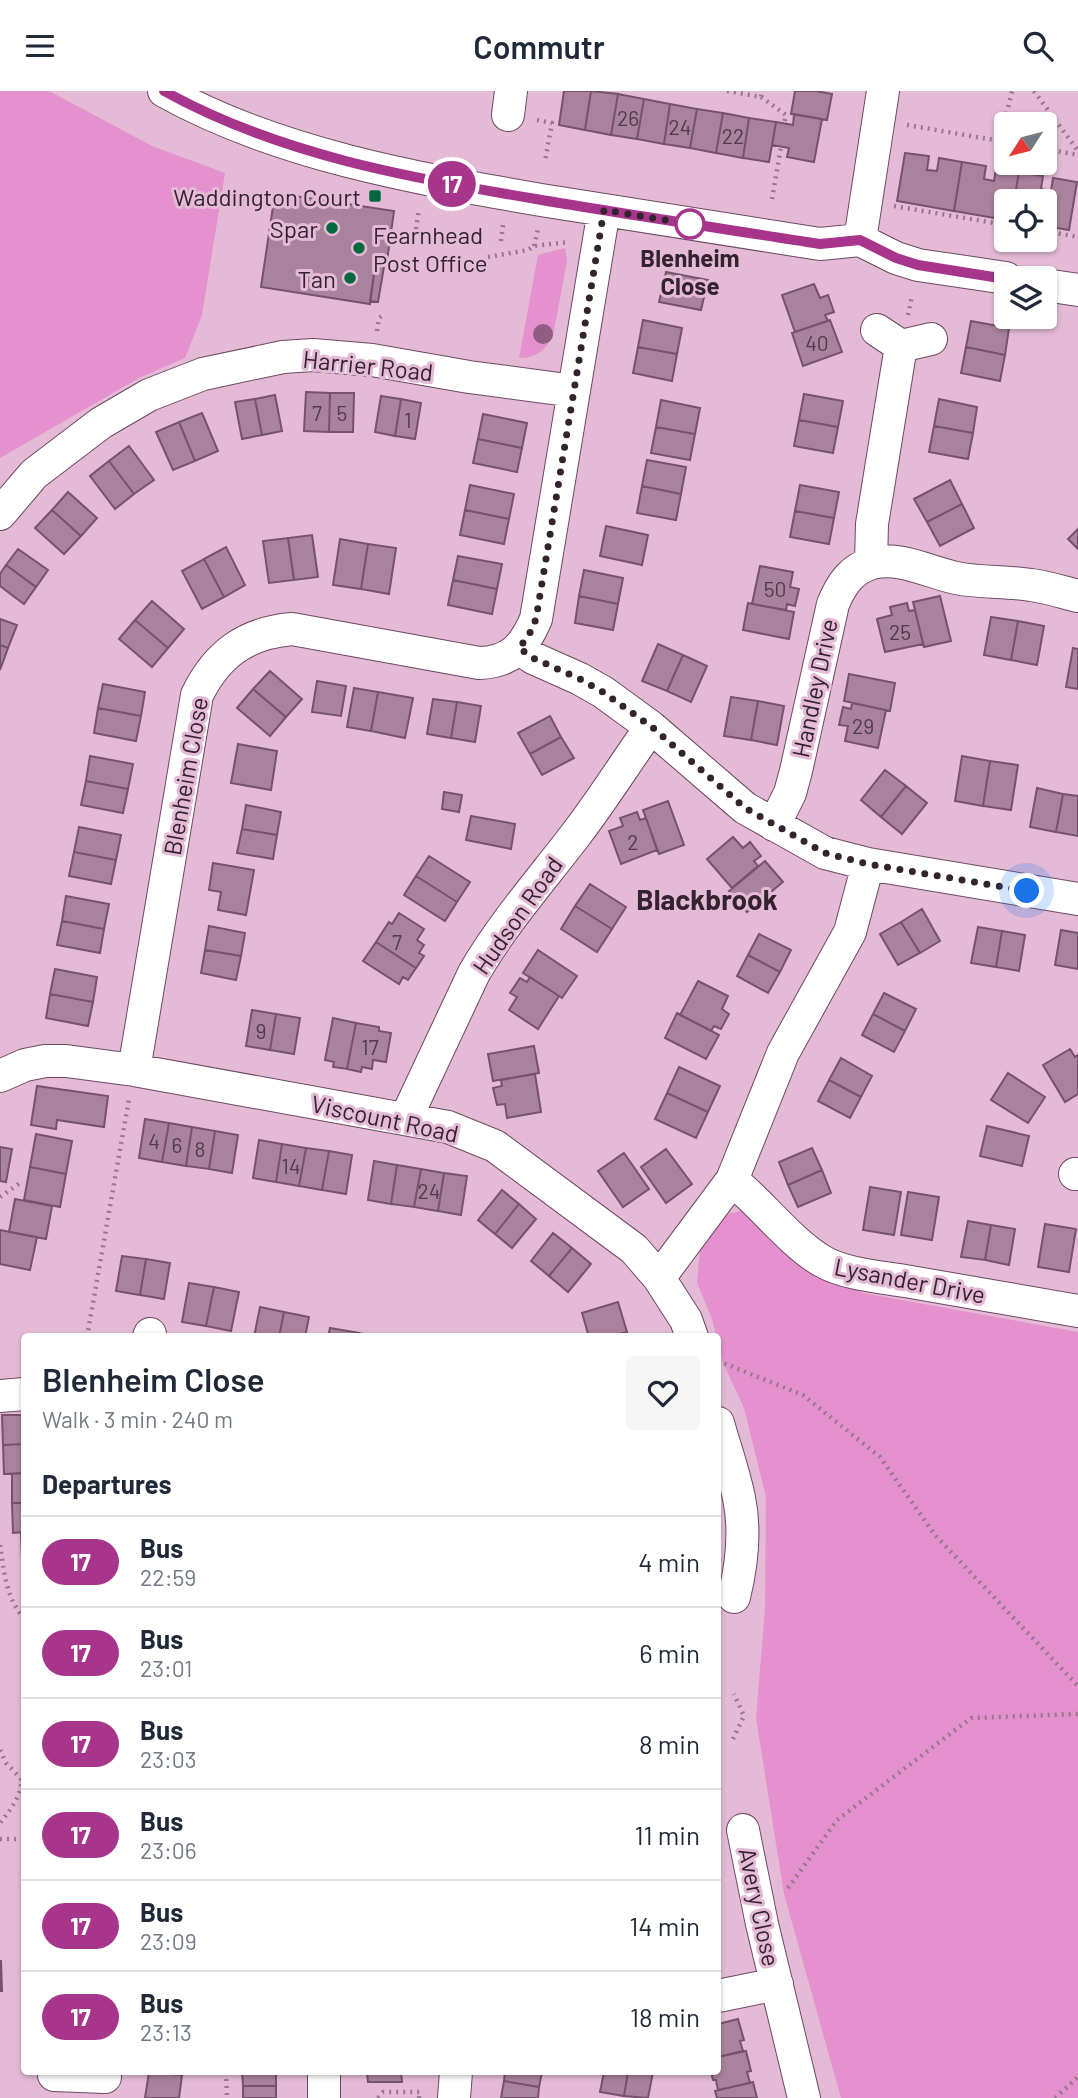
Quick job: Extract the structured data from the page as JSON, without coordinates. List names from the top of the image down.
{
  "streets": {
    "street": [
      "Harrier Road",
      "Handley Drive",
      "Blenheim Close",
      "Hudson Road",
      "Viscount Road",
      "Lysander Drive",
      "Avery Close"
    ]
  },
  "crossings": [
    ["Blenheim Close", "Viscount Road"],
    ["Hudson Road", "Viscount Road"]
  ],
  "districts": ["Blackbrook"],
  "places": {
    "transit": ["Waddington Court"],
    "other": [
      "Blenheim Close",
      "Spar",
      "Fearnhead Post Office",
      "Tan"
    ]
  },
  "lines": ["bus line 17"],
  "house_numbers": [
    "26",
    "24",
    "22",
    "40",
    "7",
    "5",
    "1",
    "50",
    "25",
    "29",
    "2",
    "7",
    "9",
    "17",
    "4",
    "6",
    "8",
    "14",
    "24"
  ],
  "north": "bottom left",
  "page": {
    "header": "Commutr",
    "on_map": "17",
    "heading": [
      ["Blenheim Close", "Walk · 3 min · 240 m"],
      "Departures"
    ],
    "list": [
      {
        "mark": "17",
        "name": "Bus",
        "note": "22:59",
        "value": "4 min"
      },
      {
        "mark": "17",
        "name": "Bus",
        "note": "23:01",
        "value": "6 min"
      },
      {
        "mark": "17",
        "name": "Bus",
        "note": "23:03",
        "value": "8 min"
      },
      {
        "mark": "17",
        "name": "Bus",
        "note": "23:06",
        "value": "11 min"
      },
      {
        "mark": "17",
        "name": "Bus",
        "note": "23:09",
        "value": "14 min"
      },
      {
        "mark": "17",
        "name": "Bus",
        "note": "23:13",
        "value": "18 min"
      }
    ]
  }
}
